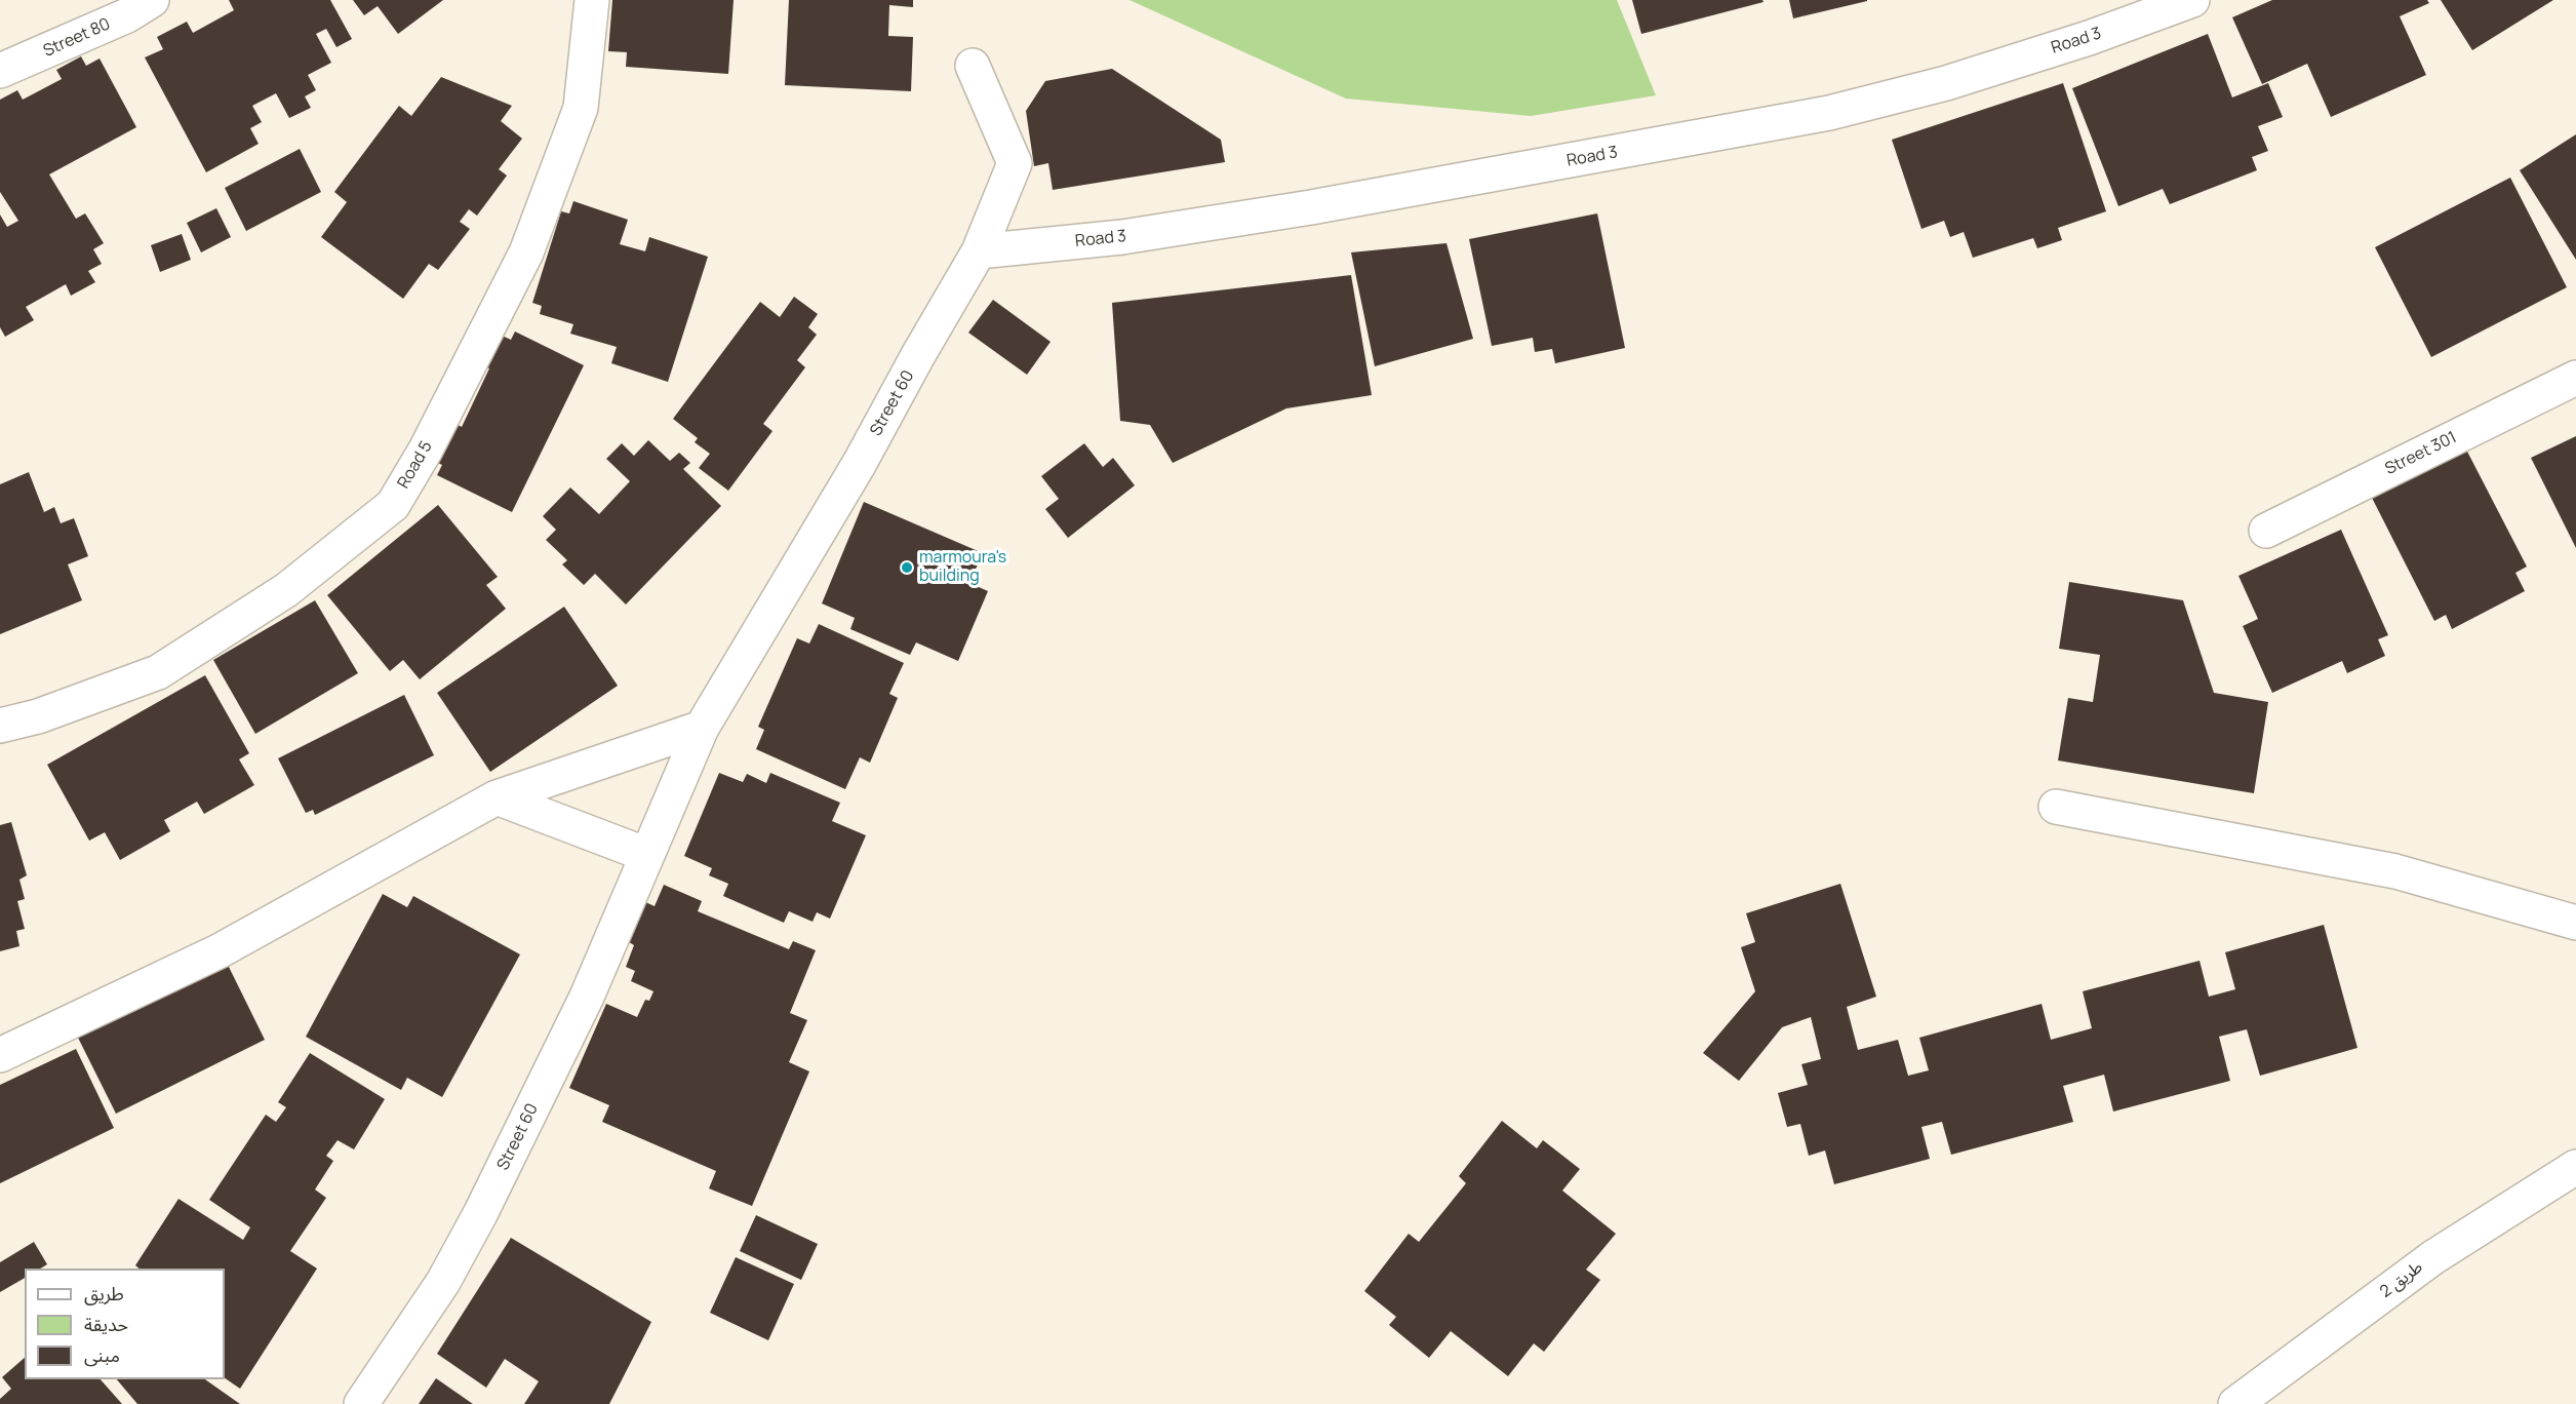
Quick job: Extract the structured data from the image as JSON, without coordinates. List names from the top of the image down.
{
  "streets": {
    "street": [
      "Street 80",
      "Road 3",
      "Street 60",
      "Street 301",
      "Road 5",
      "طريق 2"
    ]
  },
  "crossings": [
    ["Road 3", "Street 60"]
  ],
  "places": ["marmoura's building"],
  "legend": ["طريق", "حديقة", "مبنى"]
}
